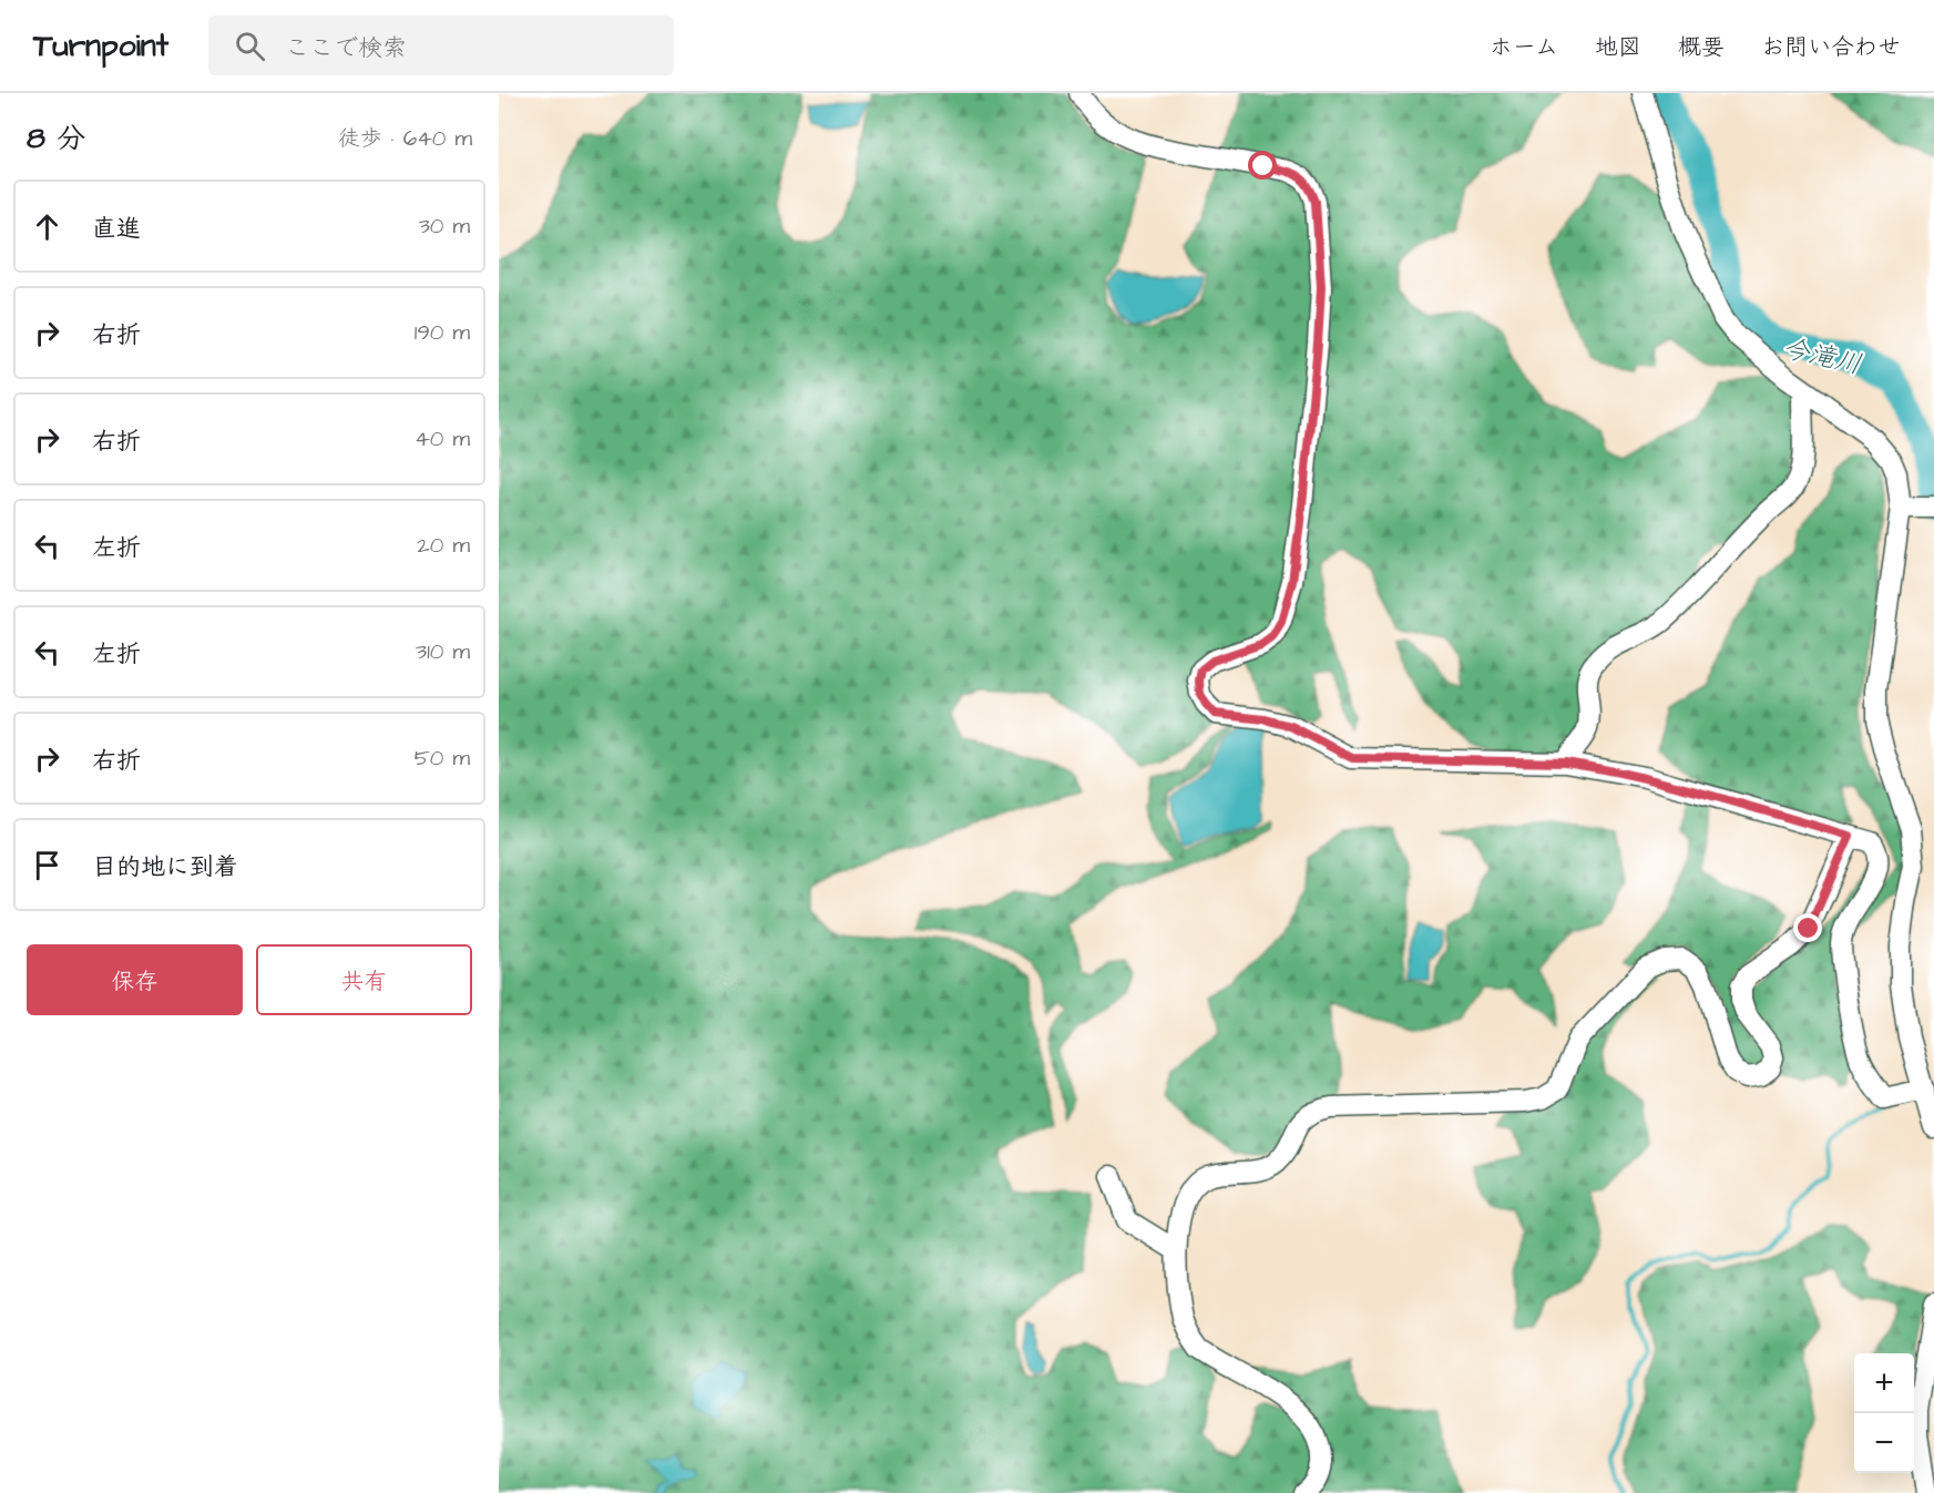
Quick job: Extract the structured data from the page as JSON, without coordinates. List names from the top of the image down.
{
  "water": ["今滝川"],
  "page": {
    "header": "Turnpoint",
    "search": "ここで検索",
    "nav": [
      "ホーム",
      "地図",
      "概要",
      "お問い合わせ"
    ],
    "heading": ["8 分", "徒歩 · 640 m"],
    "list": [
      ["直進", "30 m"],
      ["右折", "190 m"],
      ["右折", "40 m"],
      ["左折", "20 m"],
      ["左折", "310 m"],
      ["右折", "50 m"],
      "目的地に到着"
    ],
    "buttons": ["保存", "共有"],
    "map_buttons": ["+", "−"]
  }
}
